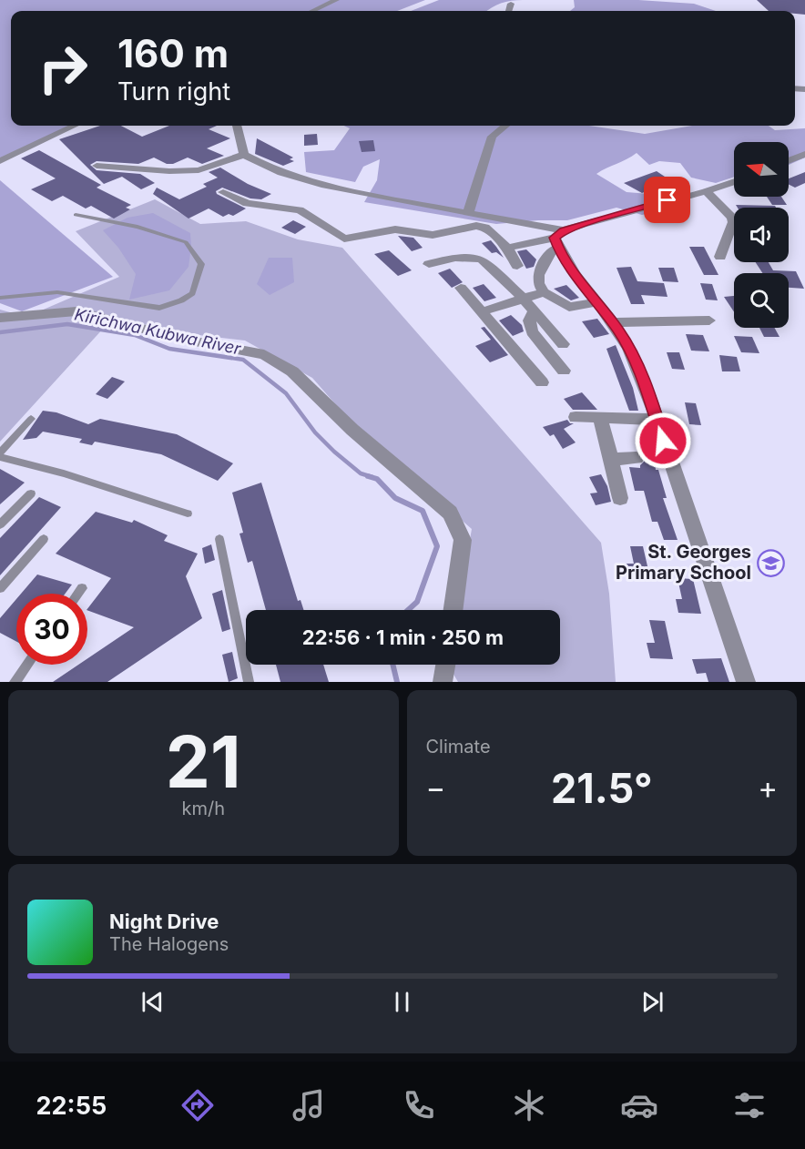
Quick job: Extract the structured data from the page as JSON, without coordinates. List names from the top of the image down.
{
  "water": ["Kirichwa Kubwa River"],
  "places": {
    "school or university": ["St. Georges Primary School"]
  },
  "north": "left",
  "page": {
    "turn": ["160 m", "Turn right"],
    "limit": "30",
    "trip": "22:56 · 1 min · 250 m",
    "tile": [
      ["21", "km/h"],
      "Climate"
    ],
    "heat": ["−", "21.5°", "+"],
    "song": ["Night Drive", "The Halogens"],
    "tabs": "22:55"
  }
}
